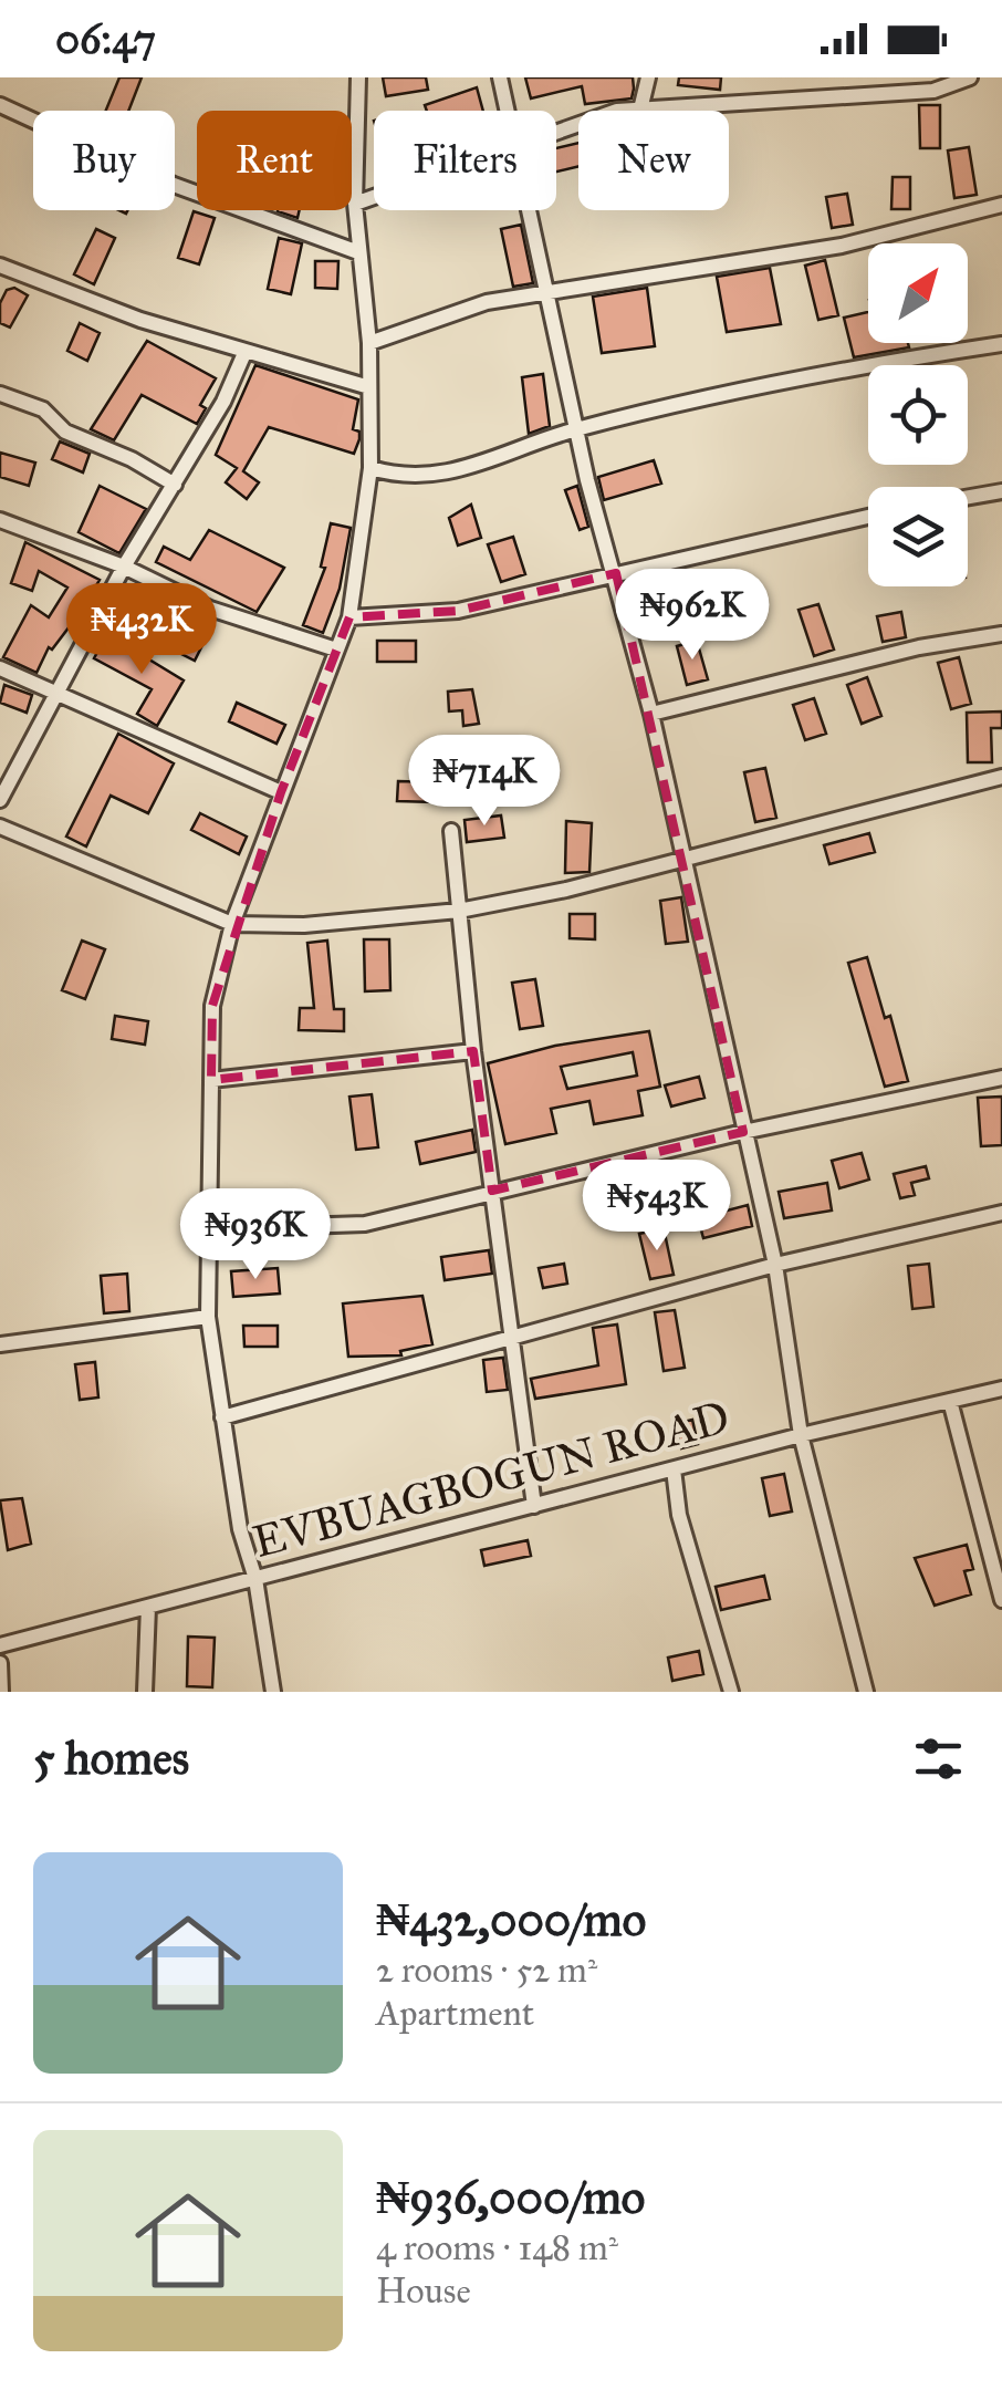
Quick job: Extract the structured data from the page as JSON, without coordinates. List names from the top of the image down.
{
  "streets": {
    "street": ["EVBUAGBOGUN ROAD"]
  },
  "north": "top right",
  "page": {
    "status": "06:47",
    "chip": [
      "Buy",
      "Rent",
      "Filters",
      "New"
    ],
    "price": [
      "₦962K",
      "₦432K",
      "₦714K",
      "₦543K",
      "₦936K"
    ],
    "heading": "5 homes",
    "list": [
      {
        "name": "₦432,000/mo",
        "note": "2 rooms · 52 m² · Apartment"
      },
      {
        "name": "₦936,000/mo",
        "note": "4 rooms · 148 m² · House"
      }
    ]
  }
}
